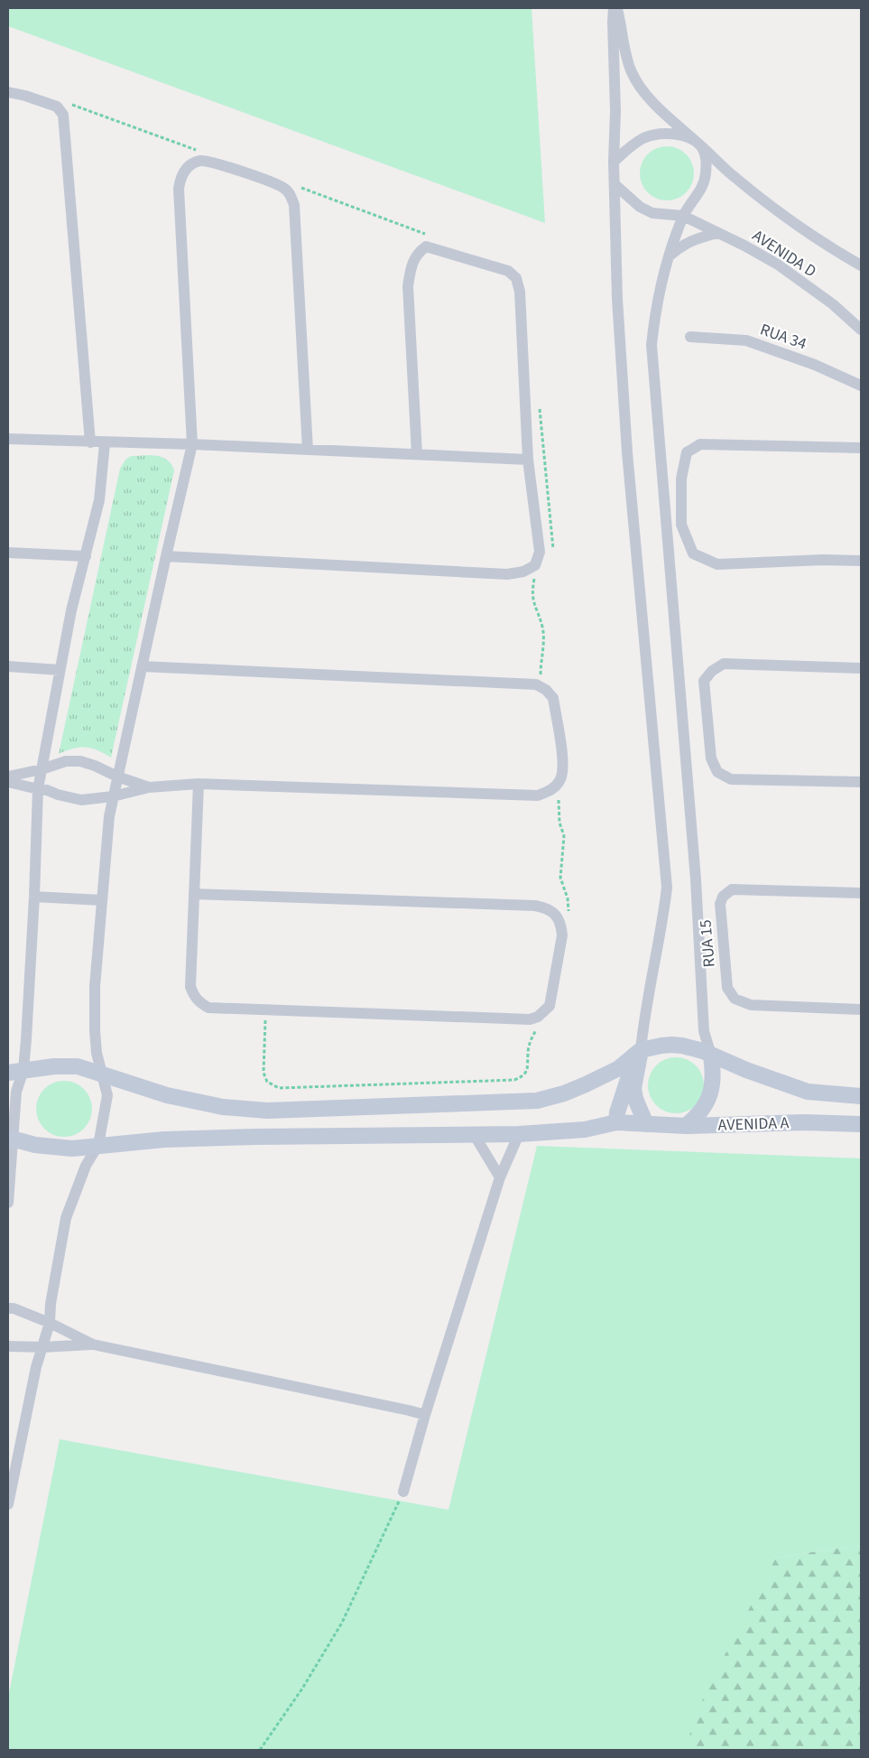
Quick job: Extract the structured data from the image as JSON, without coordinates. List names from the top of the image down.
{
  "streets": {
    "main road": ["AVENIDA A"],
    "street": ["AVENIDA D", "RUA 34", "RUA 15"]
  }
}
